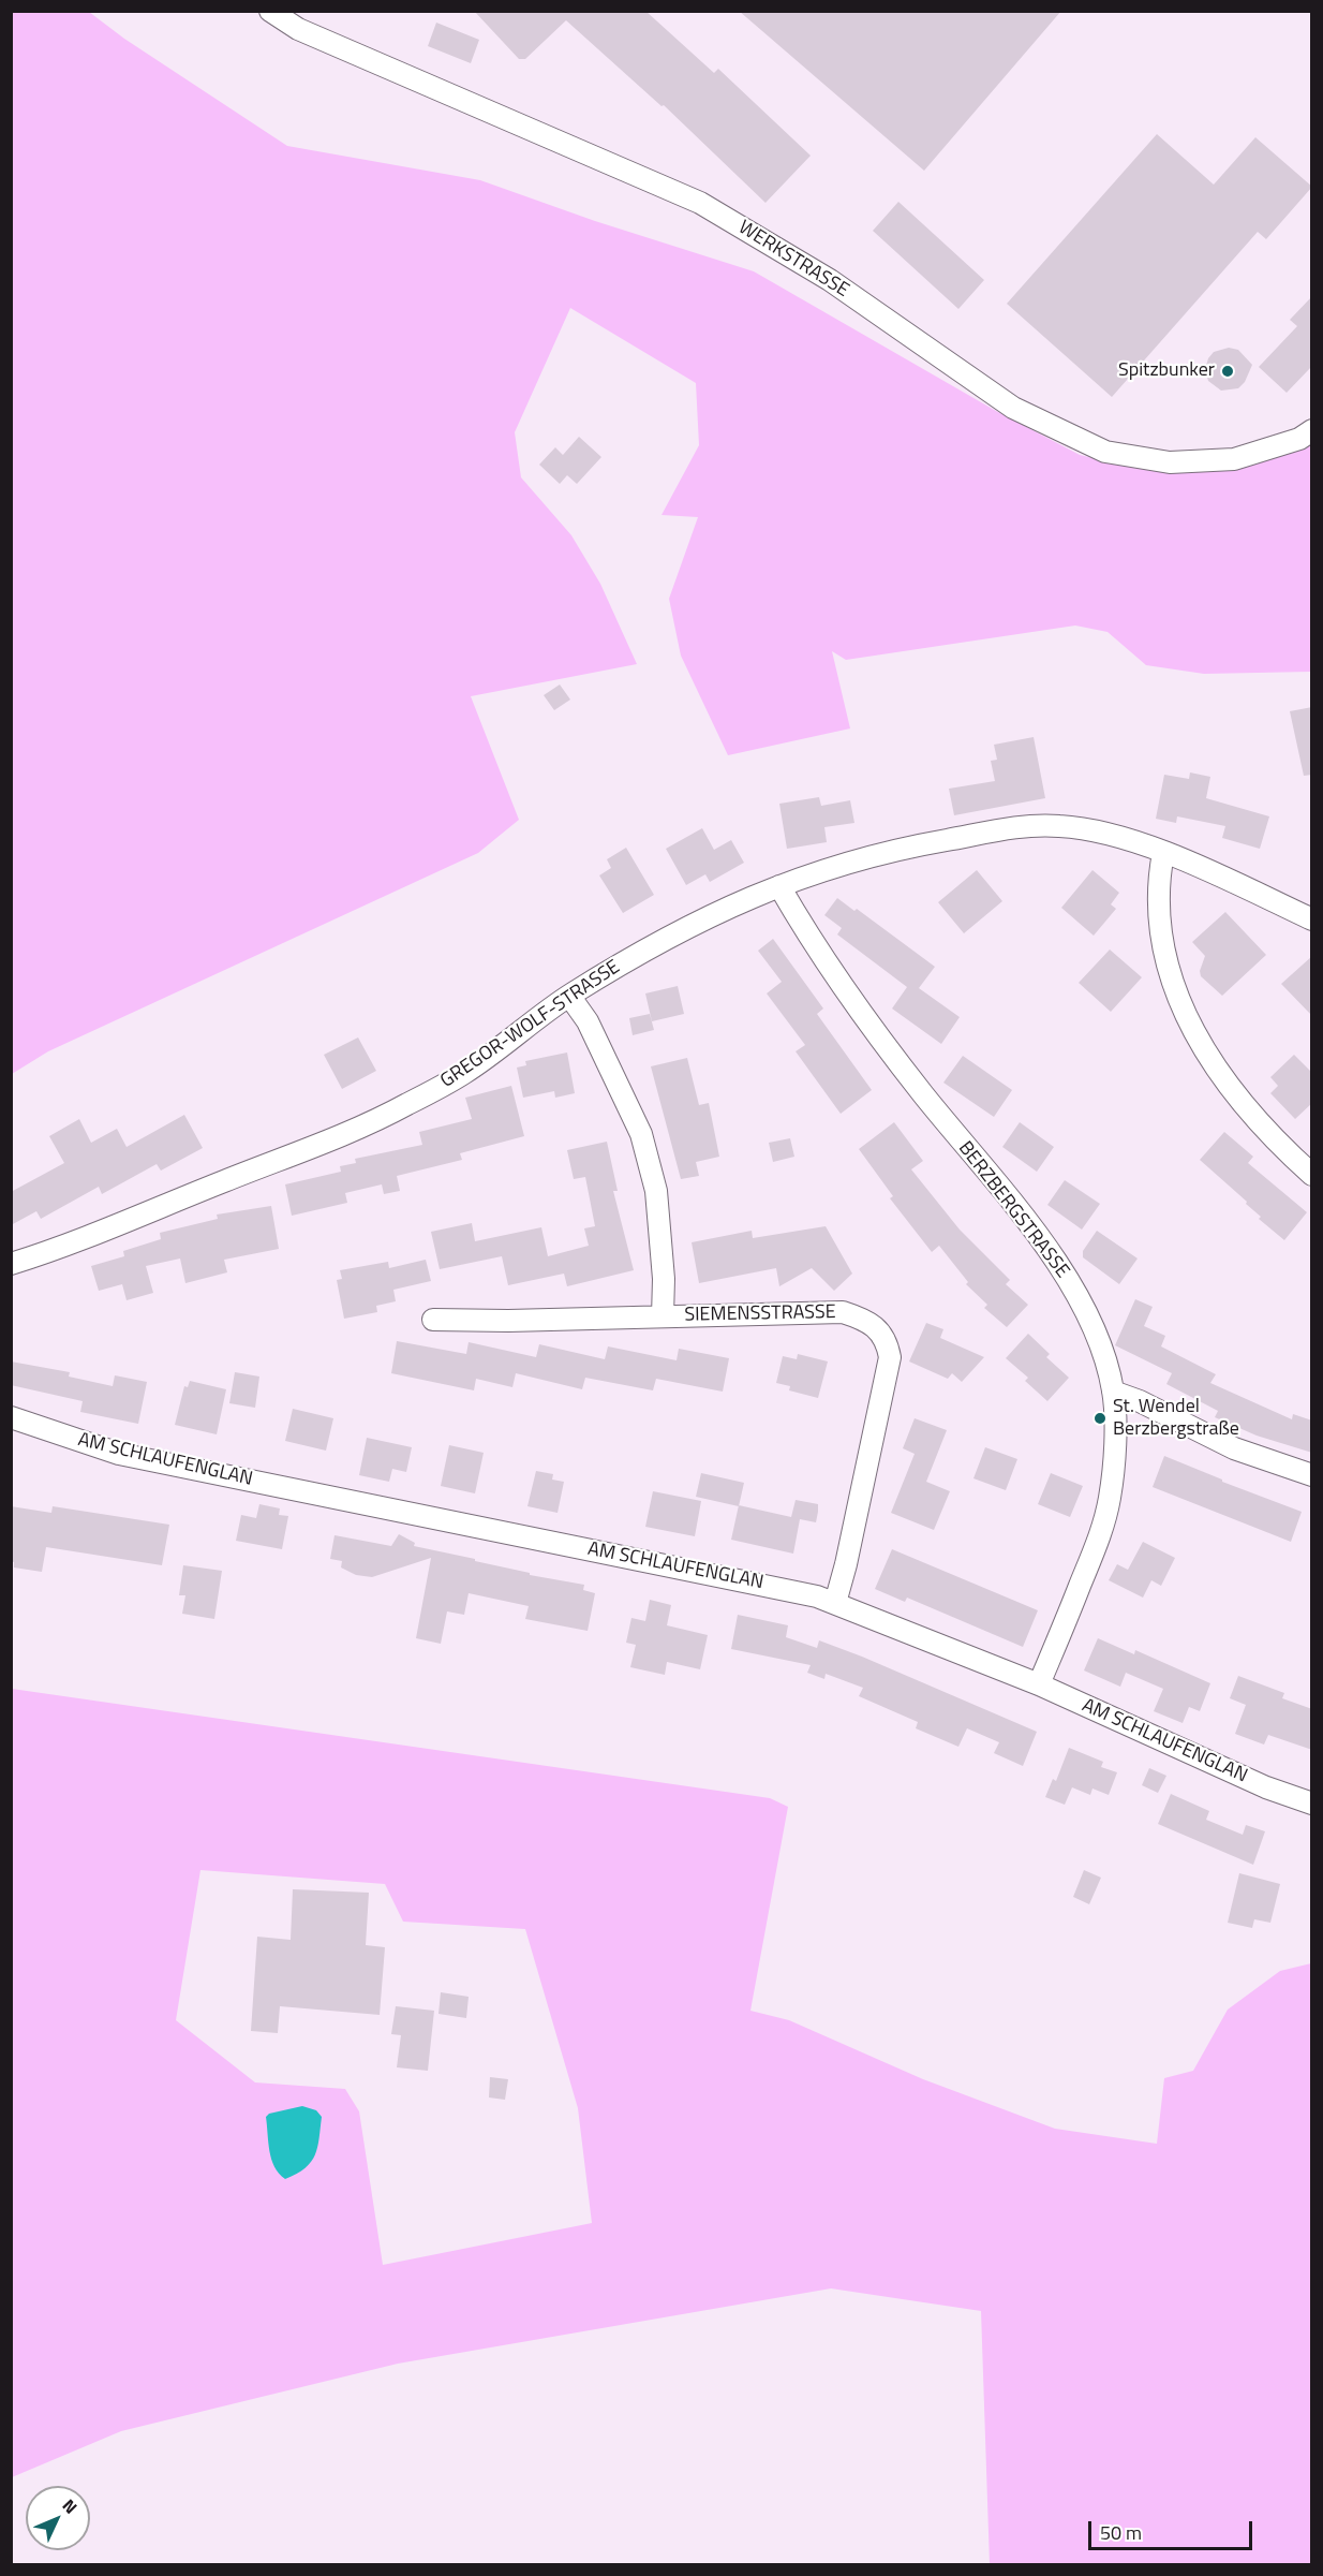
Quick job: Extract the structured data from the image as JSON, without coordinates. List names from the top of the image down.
{
  "streets": {
    "street": [
      "WERKSTRASSE",
      "GREGOR-WOLF-STRASSE",
      "BERZBERGSTRASSE",
      "SIEMENSSTRASSE",
      "AM SCHLAUFENGLAN"
    ]
  },
  "crossings": [
    ["GREGOR-WOLF-STRASSE", "BERZBERGSTRASSE"],
    ["BERZBERGSTRASSE", "AM SCHLAUFENGLAN"],
    ["SIEMENSSTRASSE", "AM SCHLAUFENGLAN"]
  ],
  "places": ["Spitzbunker", "St. Wendel Berzbergstraße"],
  "scale_bar": "50 m",
  "north": "top right"
}
